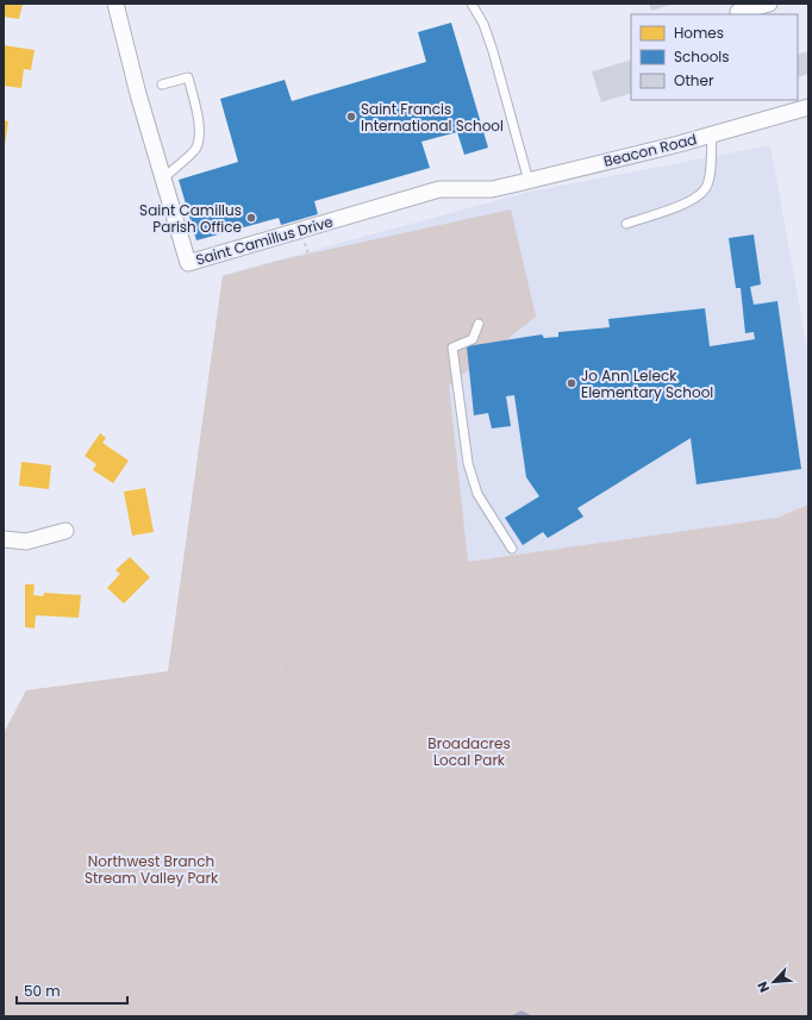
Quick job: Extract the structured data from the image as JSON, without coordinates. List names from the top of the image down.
{
  "streets": {
    "street": ["Beacon Road", "Saint Camillus Drive"]
  },
  "crossings": [
    ["Beacon Road", "Saint Camillus Drive"]
  ],
  "parks": ["Broadacres Local Park", "Northwest Branch Stream Valley Park"],
  "places": ["Saint Francis International School", "Saint Camillus Parish Office", "Jo Ann Leleck Elementary School"],
  "legend": ["Homes", "Schools", "Other"],
  "scale_bar": "50 m",
  "north": "bottom left"
}
